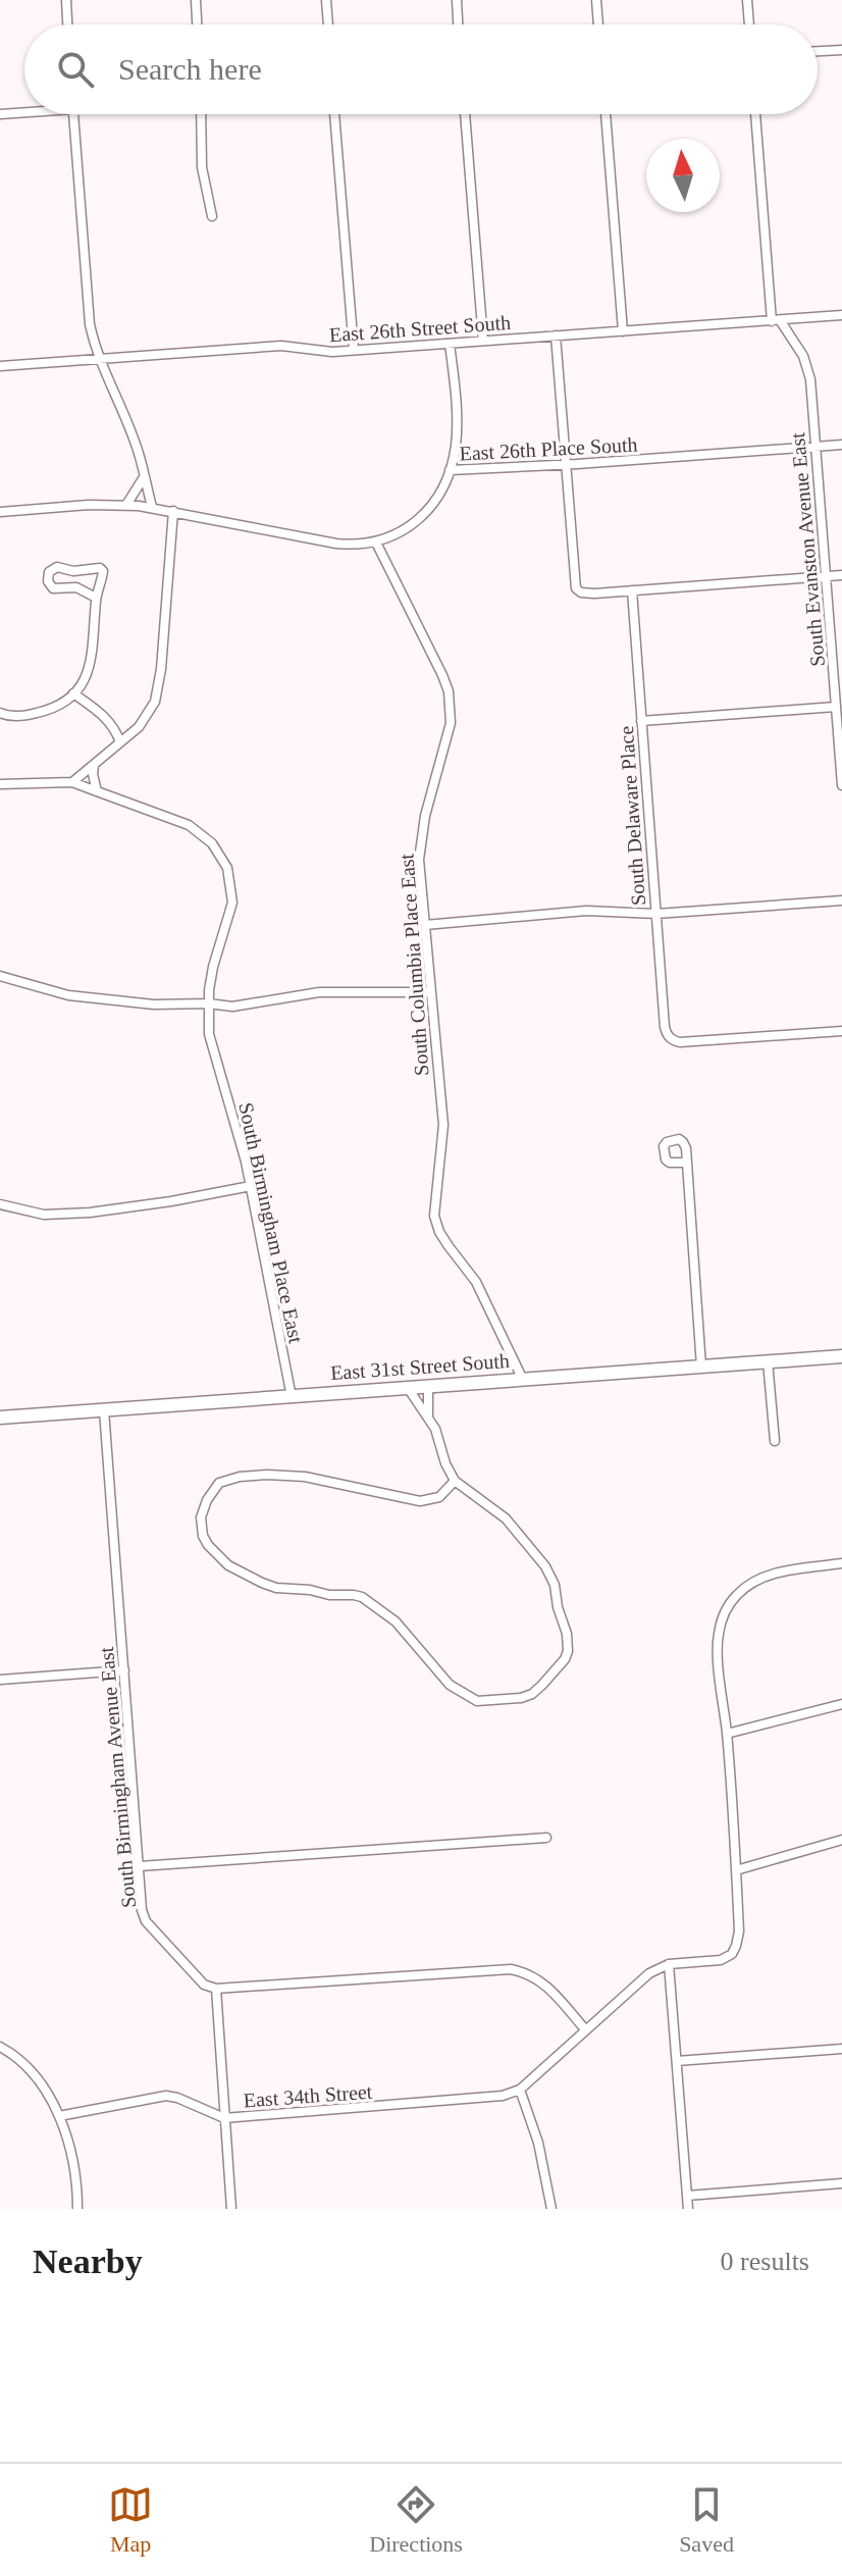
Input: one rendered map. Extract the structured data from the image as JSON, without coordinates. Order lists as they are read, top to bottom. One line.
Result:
{"streets":{"main road":["East 31st Street South"],"street":["East 26th Street South","East 26th Place South","South Evanston Avenue East","South Delaware Place","South Columbia Place East","South Birmingham Place East","South Birmingham Avenue East","East 34th Street"]},"crossings":[["East 26th Street South","South Evanston Avenue East"],["East 26th Place South","South Evanston Avenue East"],["East 26th Place South","South Columbia Place East"],["South Columbia Place East","East 31st Street South"],["South Birmingham Place East","East 31st Street South"],["East 31st Street South","South Birmingham Avenue East"]],"north":"top","page":{"search":"Search here","heading":["Nearby","0 results"],"nav":["Map","Directions","Saved"]}}
